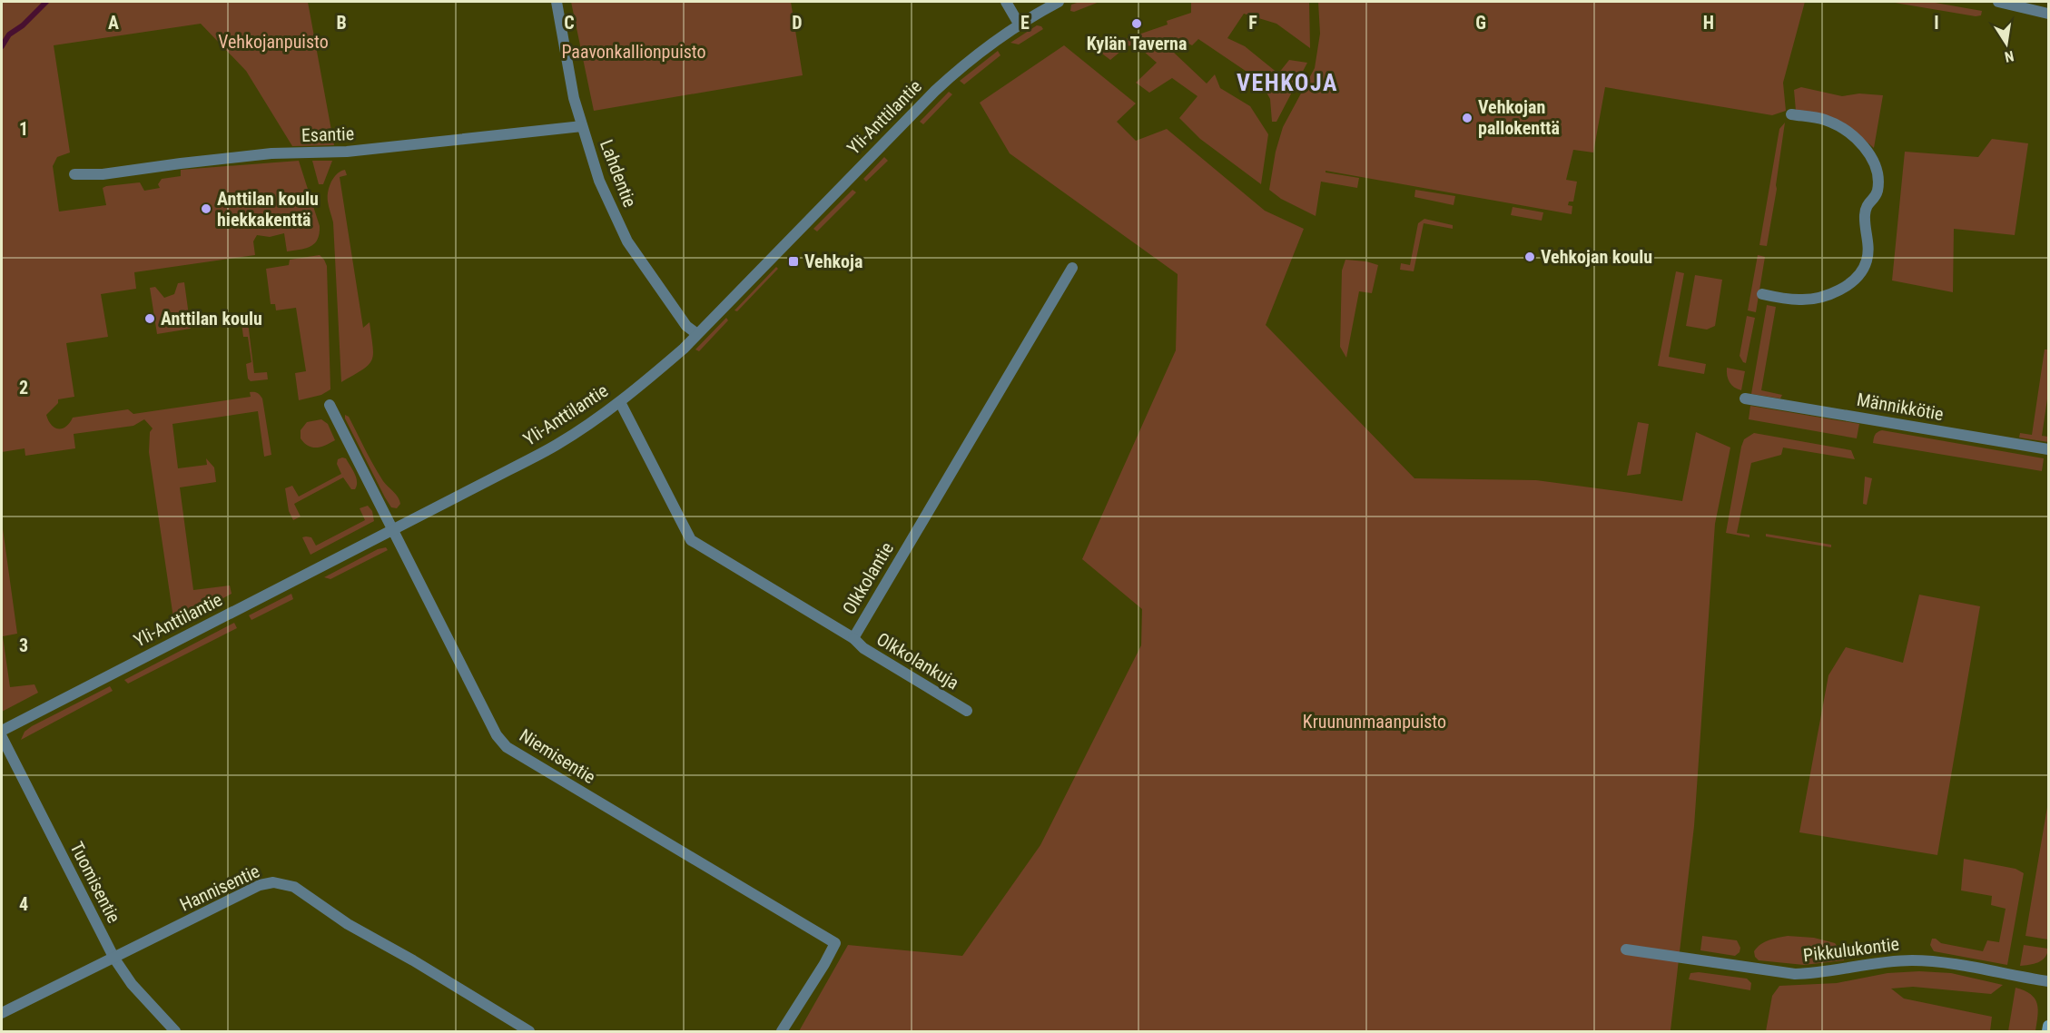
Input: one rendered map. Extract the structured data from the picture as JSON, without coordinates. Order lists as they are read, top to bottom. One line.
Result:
{"streets":{"street":["Yli-Anttilantie","Esantie","Lahdentie","Männikkötie","Olkkolantie","Olkkolankuja","Niemisentie","Tuomisentie","Hannisentie","Pikkulukontie"]},"crossings":[["Yli-Anttilantie","Lahdentie"],["Yli-Anttilantie","Olkkolantie"],["Yli-Anttilantie","Niemisentie"],["Esantie","Lahdentie"],["Olkkolantie","Olkkolankuja"],["Tuomisentie","Hannisentie"]],"districts":["VEHKOJA"],"parks":["Vehkojanpuisto","Paavonkallionpuisto","Kruununmaanpuisto"],"places":{"other":["Kylän Taverna","Vehkojan pallokenttä","Anttilan koulu hiekkakenttä","Vehkojan koulu","Anttilan koulu"],"transit":["Vehkoja"]},"north":"bottom","grid":{"columns":["A","B","C","D","E","F","G","H","I"],"rows":["1","2","3","4"]}}
